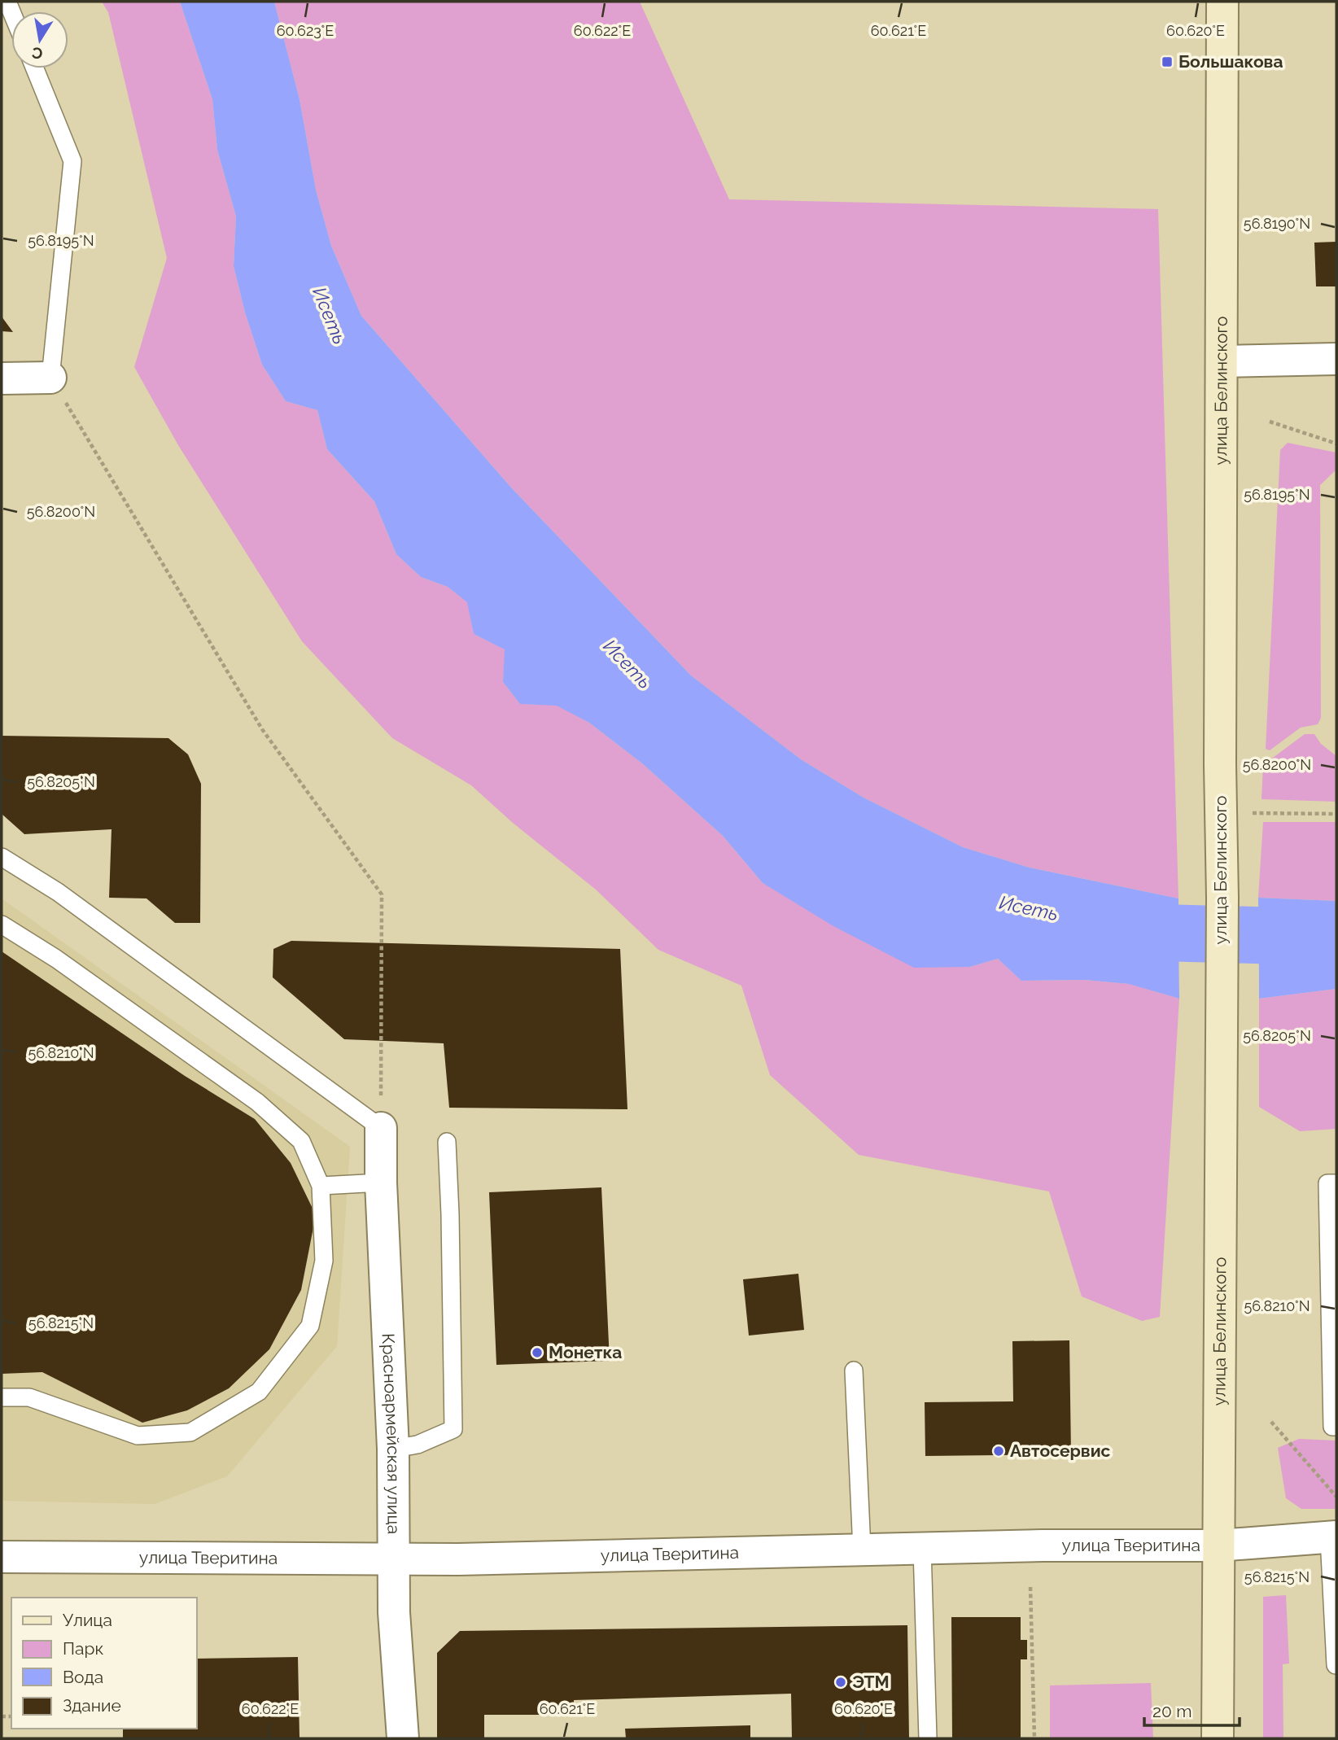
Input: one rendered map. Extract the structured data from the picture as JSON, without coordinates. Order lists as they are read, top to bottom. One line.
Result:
{"streets":{"main road":["улица Белинского"],"street":["Красноармейская улица","улица Тверитина"]},"crossings":[["улица Белинского","улица Тверитина"],["Красноармейская улица","улица Тверитина"]],"water":["Исеть"],"places":{"transit":["Большакова"],"other":["Монетка","Автосервис","ЭТМ"]},"legend":["Улица","Парк","Вода","Здание"],"scale_bar":"20 m","north":"bottom","coordinates":["60.623°E","60.622°E","60.621°E","60.620°E","56.8190°N","56.8195°N","56.8200°N","56.8205°N","56.8210°N","56.8215°N"]}
